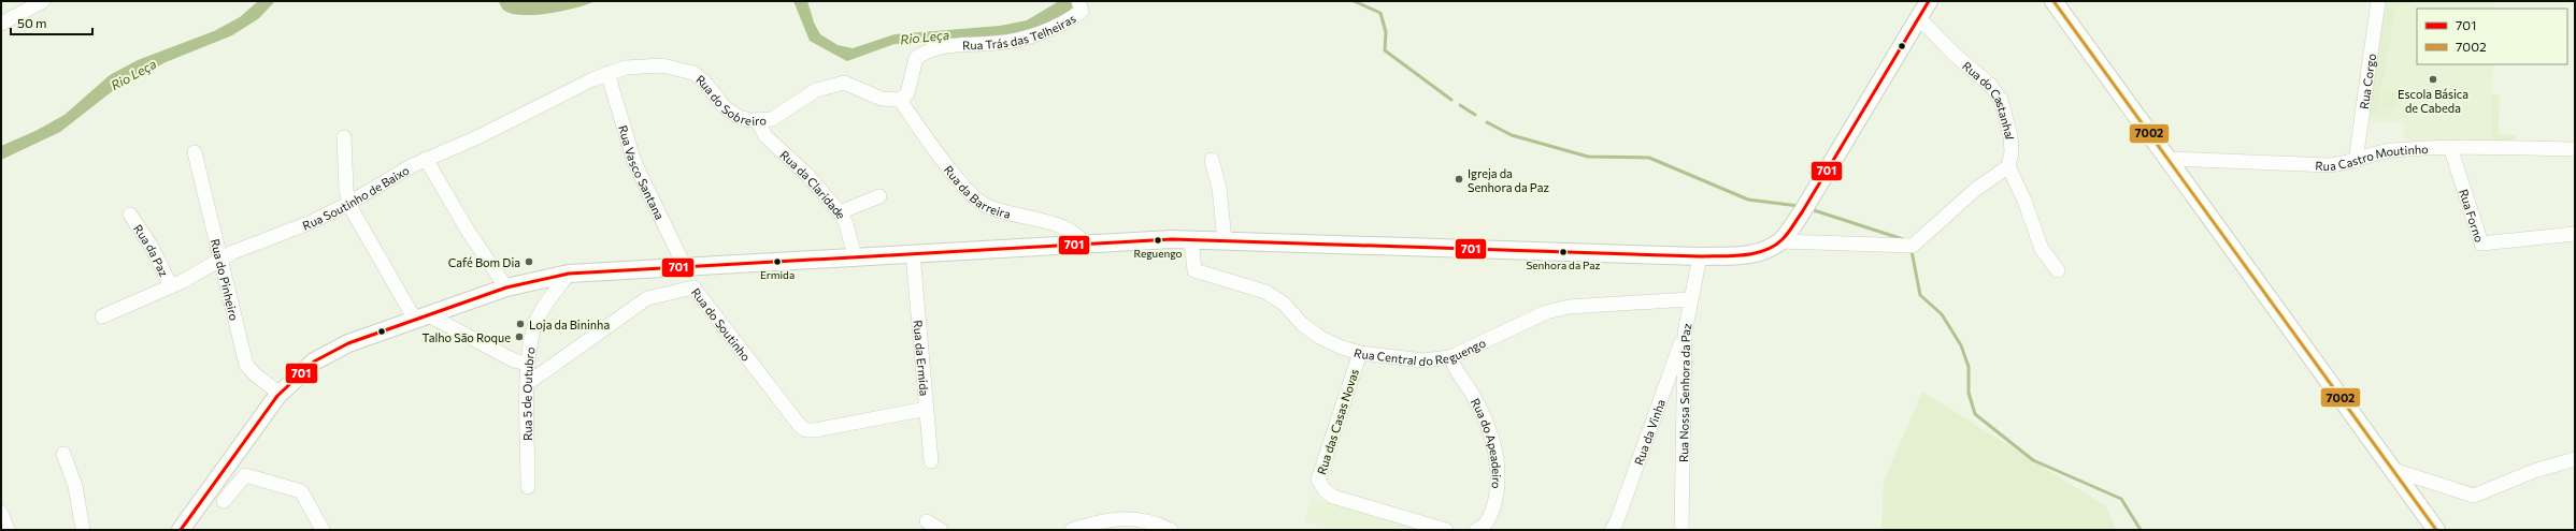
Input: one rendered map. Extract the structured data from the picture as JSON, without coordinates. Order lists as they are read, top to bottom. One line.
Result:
{"streets":{"street":["Rua Trás das Telheiras","Rua Corgo","Rua do Sobreiro","Rua do Castanhal","Rua Castro Moutinho","Rua Vasco Santana","Rua da Claridade","Rua da Barreira","Rua Soutinho de Baixo","Rua Forno","Rua da Paz","Rua do Pinheiro","Rua do Soutinho","Rua Central do Reguengo","Rua da Ermida","Rua Nossa Senhora da Paz","Rua 5 de Outubro","Rua das Casas Novas","Rua da Vinha","Rua do Apeadeiro"]},"crossings":[["Rua Trás das Telheiras","Rua do Sobreiro"],["Rua Trás das Telheiras","Rua da Barreira"],["Rua Corgo","Rua Castro Moutinho"],["Rua do Sobreiro","Rua Vasco Santana"],["Rua do Sobreiro","Rua da Claridade"],["Rua do Sobreiro","Rua da Barreira"],["Rua do Sobreiro","Rua Soutinho de Baixo"],["Rua Castro Moutinho","Rua Forno"],["Rua Vasco Santana","Rua Soutinho de Baixo"],["Rua Vasco Santana","Rua do Soutinho"],["Rua Soutinho de Baixo","Rua da Paz"],["Rua Soutinho de Baixo","Rua do Pinheiro"],["Rua do Soutinho","Rua da Ermida"],["Rua do Soutinho","Rua 5 de Outubro"],["Rua Central do Reguengo","Rua Nossa Senhora da Paz"],["Rua Central do Reguengo","Rua das Casas Novas"],["Rua Central do Reguengo","Rua do Apeadeiro"],["Rua Nossa Senhora da Paz","Rua da Vinha"]],"water":["Rio Leça"],"places":["Escola Básica de Cabeda","Igreja da Senhora da Paz","Reguengo","Senhora da Paz","Café Bom Dia","Ermida","Loja da Bininha","Talho São Roque"],"lines":["transit line 701","transit line 7002"],"legend":["701","7002"],"scale_bar":"50 m"}
